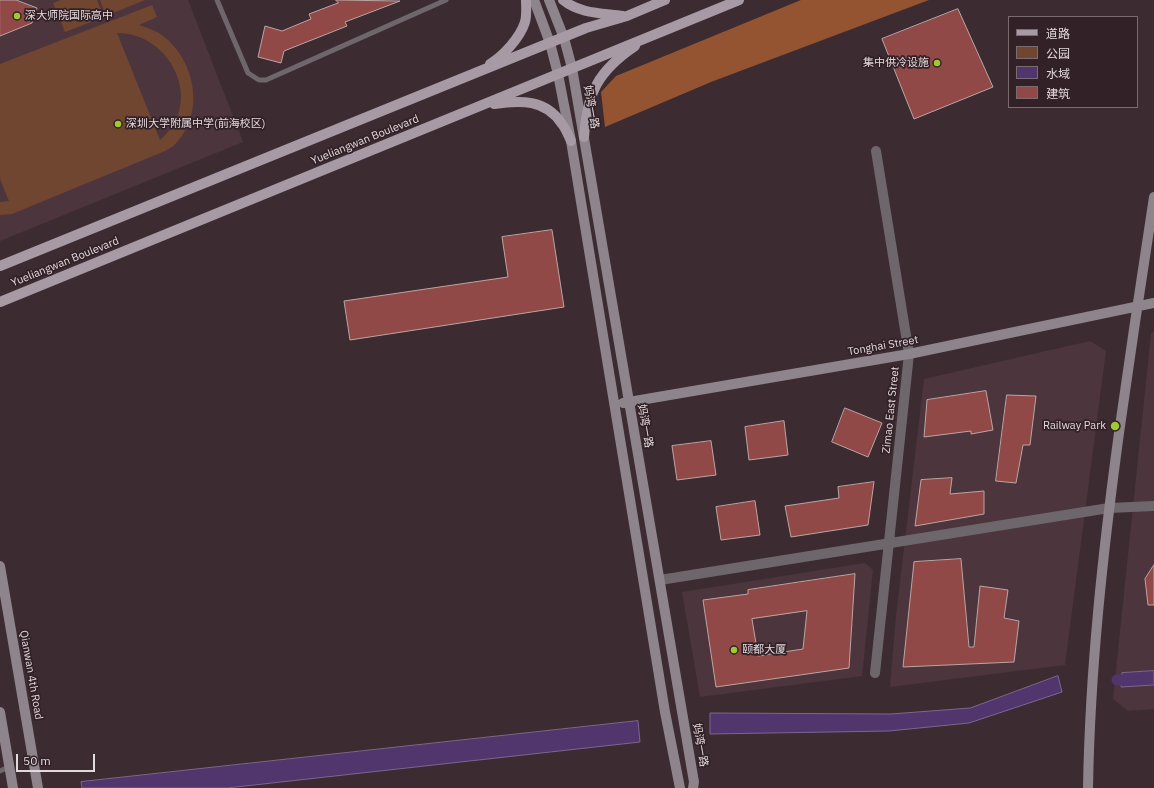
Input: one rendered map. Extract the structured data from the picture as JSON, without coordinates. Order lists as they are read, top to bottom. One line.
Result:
{"streets":{"main road":["Yueliangwan Boulevard"],"street":["妈湾一路","Tonghai Street","Zimao East Street","Qianwan 4th Road"]},"crossings":[["妈湾一路","Yueliangwan Boulevard"],["妈湾一路","Tonghai Street"],["Tonghai Street","Zimao East Street"]],"places":["深大师院国际高中","集中供冷设施","深圳大学附属中学(前海校区)","Railway Park","颐都大厦"],"legend":["道路","公园","水域","建筑"],"scale_bar":"50 m"}
